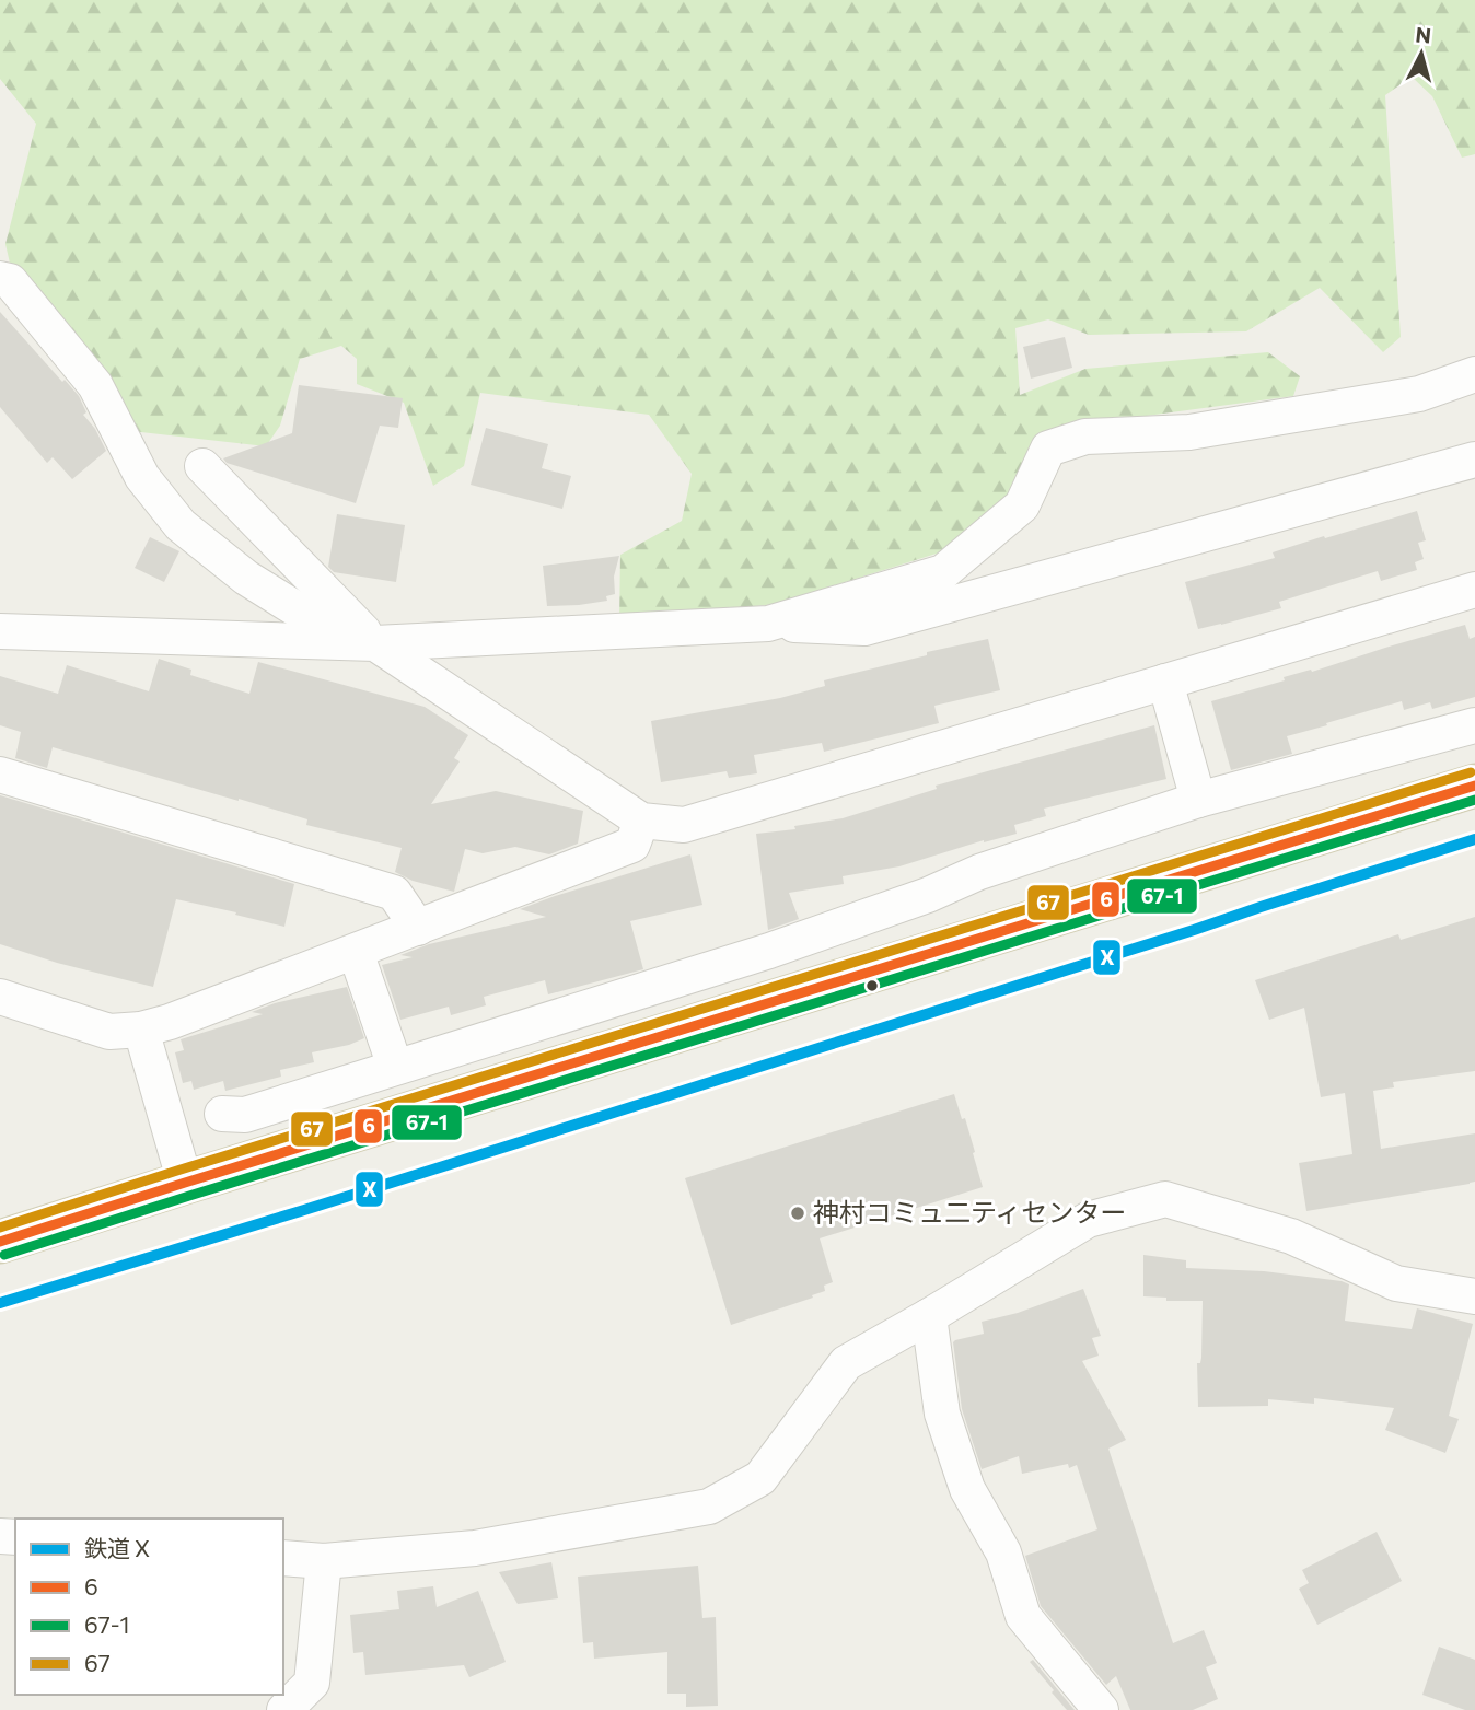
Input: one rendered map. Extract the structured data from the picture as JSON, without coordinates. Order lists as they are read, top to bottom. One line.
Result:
{"places":["神村コミュ二ティセンター"],"lines":["transit line 67","transit line 6","transit line 67-1","rail line X"],"legend":["鉄道 X","6","67-1","67"],"north":"top"}
